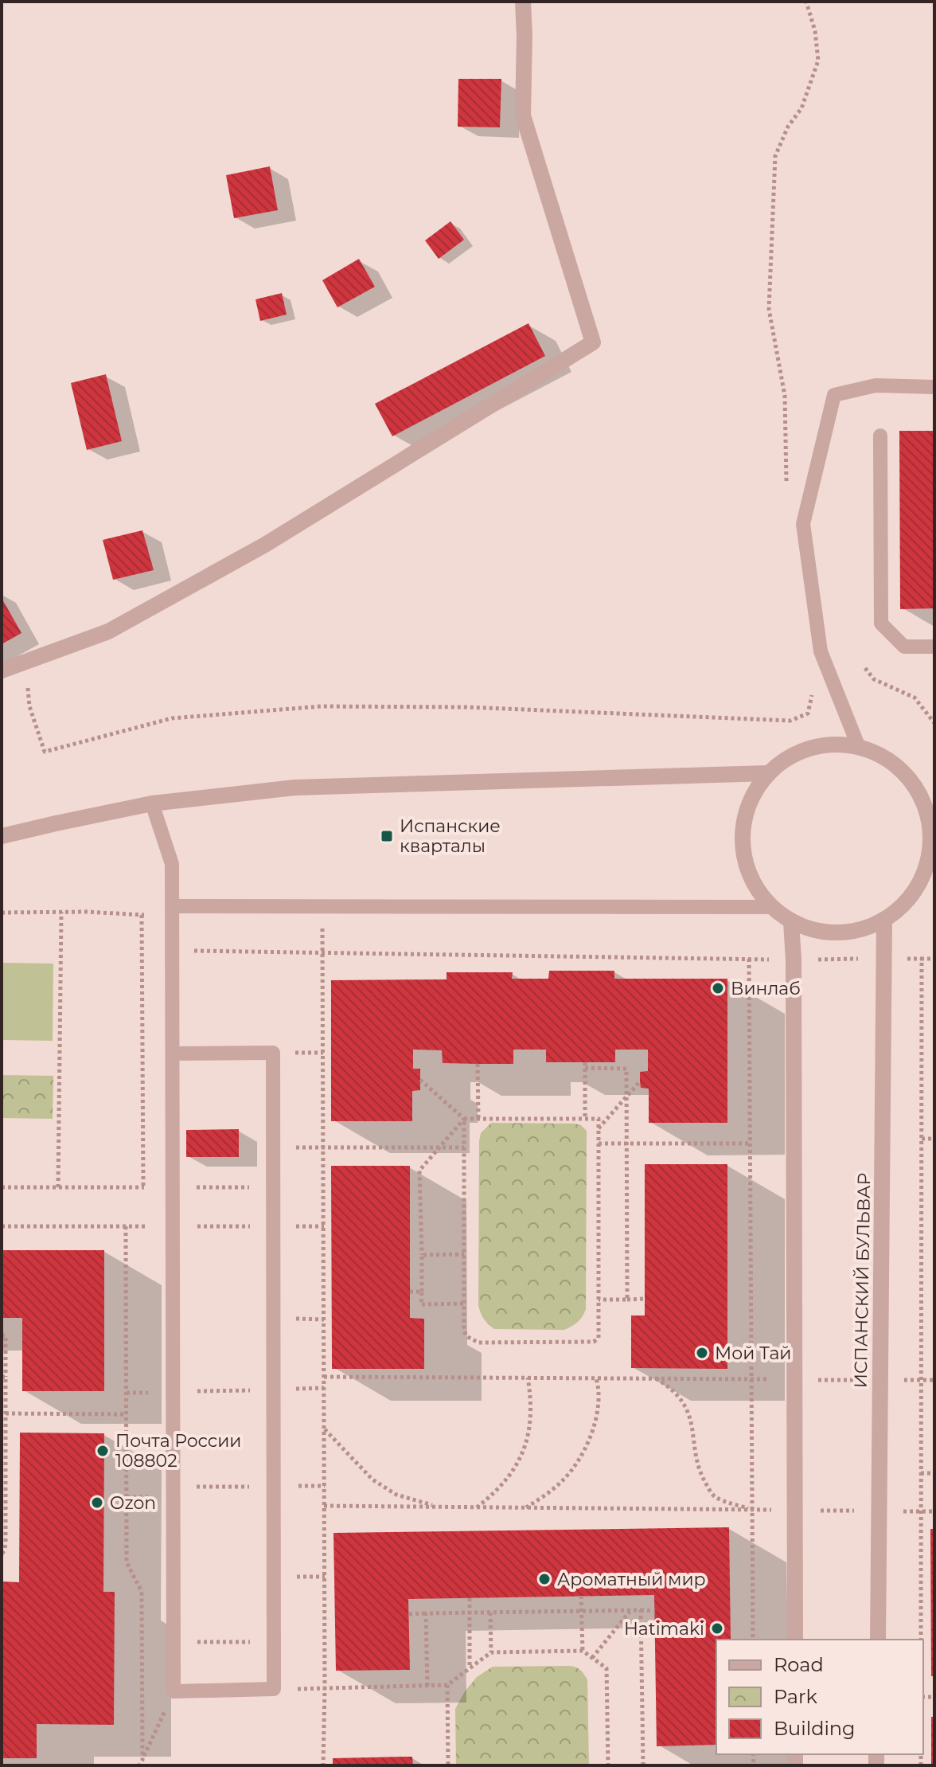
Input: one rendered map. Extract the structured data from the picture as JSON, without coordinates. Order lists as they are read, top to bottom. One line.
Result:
{"streets":{"street":["ИСПАНСКИЙ БУЛЬВАР"]},"places":{"transit":["Испанские кварталы"],"other":["Винлаб","Мой Тай","Почта России 108802","Ozon","Ароматный мир","Hatimaki"]},"legend":["Road","Park","Building"]}
